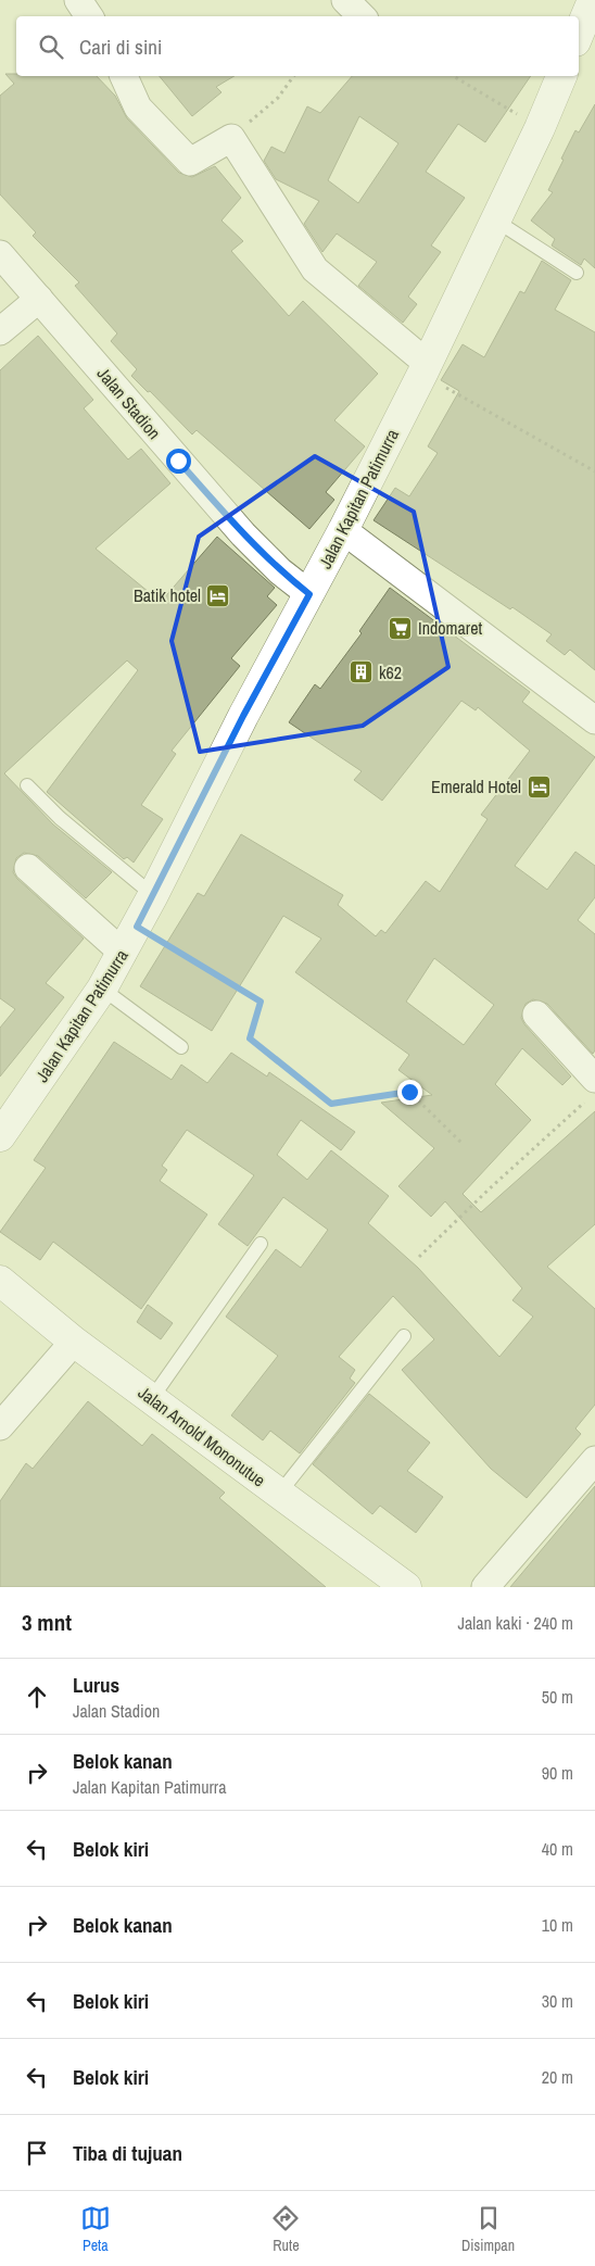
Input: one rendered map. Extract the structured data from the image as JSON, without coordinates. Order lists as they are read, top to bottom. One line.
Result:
{"streets":{"main road":["Jalan Kapitan Patimurra","Jalan Arnold Mononutue"],"street":["Jalan Stadion"]},"crossings":[["Jalan Stadion","Jalan Kapitan Patimurra"]],"places":{"hotel":["Batik hotel","Emerald Hotel"],"supermarket":["Indomaret"],"building":["k62"]},"page":{"search":"Cari di sini","heading":["3 mnt","Jalan kaki · 240 m"],"list":[["Lurus","Jalan Stadion","50 m"],["Belok kanan","Jalan Kapitan Patimurra","90 m"],["Belok kiri","40 m"],["Belok kanan","10 m"],["Belok kiri","30 m"],["Belok kiri","20 m"],"Tiba di tujuan"],"nav":["Peta","Rute","Disimpan"]}}
